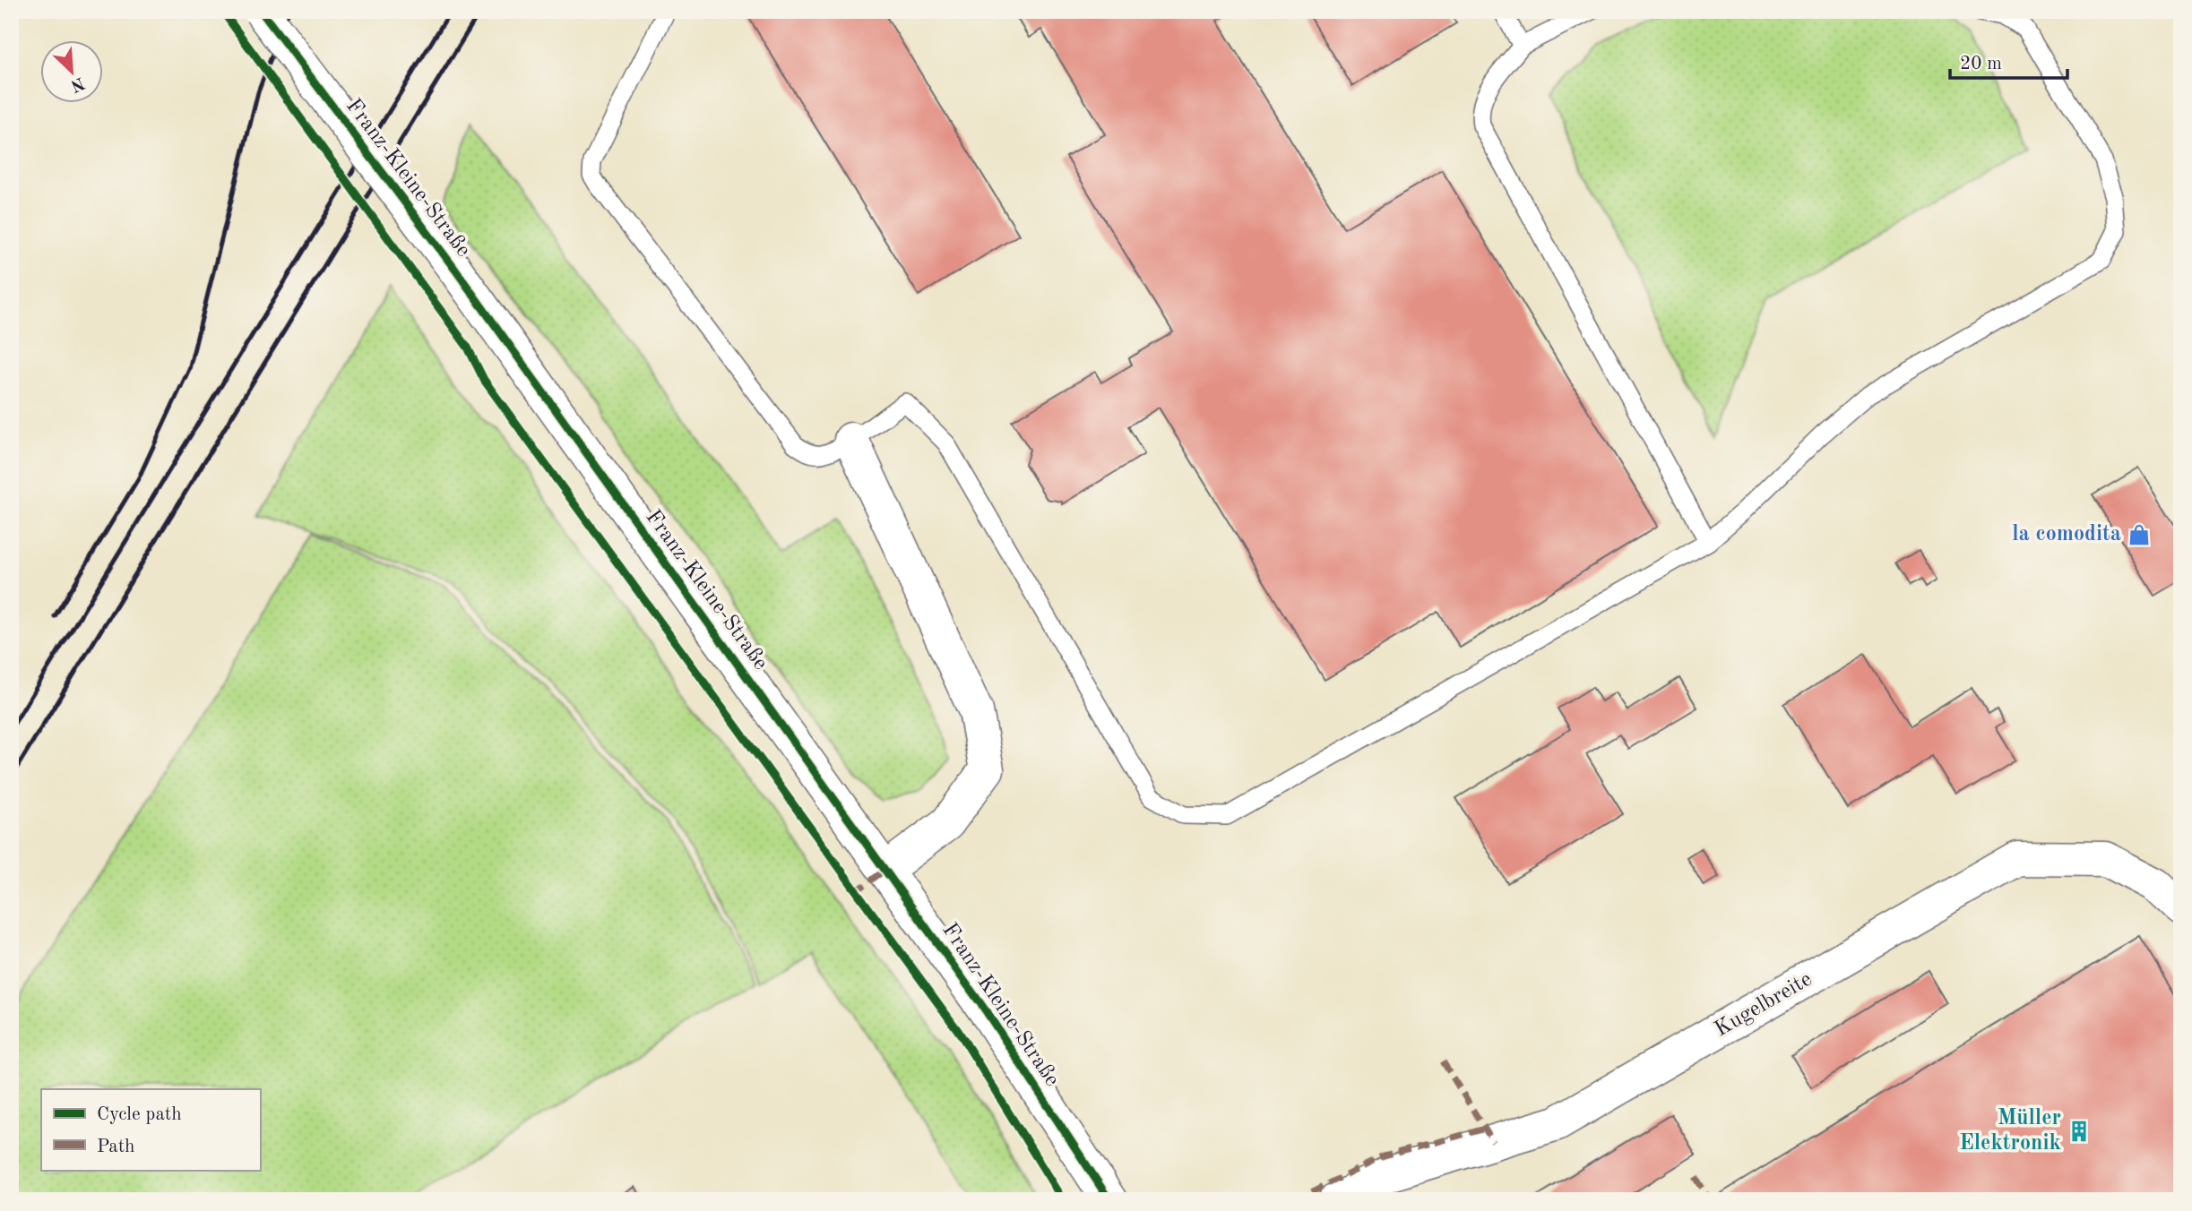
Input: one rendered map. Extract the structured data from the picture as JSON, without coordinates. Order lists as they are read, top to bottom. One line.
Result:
{"streets":{"street":["Franz-Kleine-Straße","Kugelbreite"]},"places":{"shop":["la comodita"],"building":["Müller Elektronik"]},"legend":["Cycle path","Path"],"scale_bar":"20 m","north":"bottom right"}
